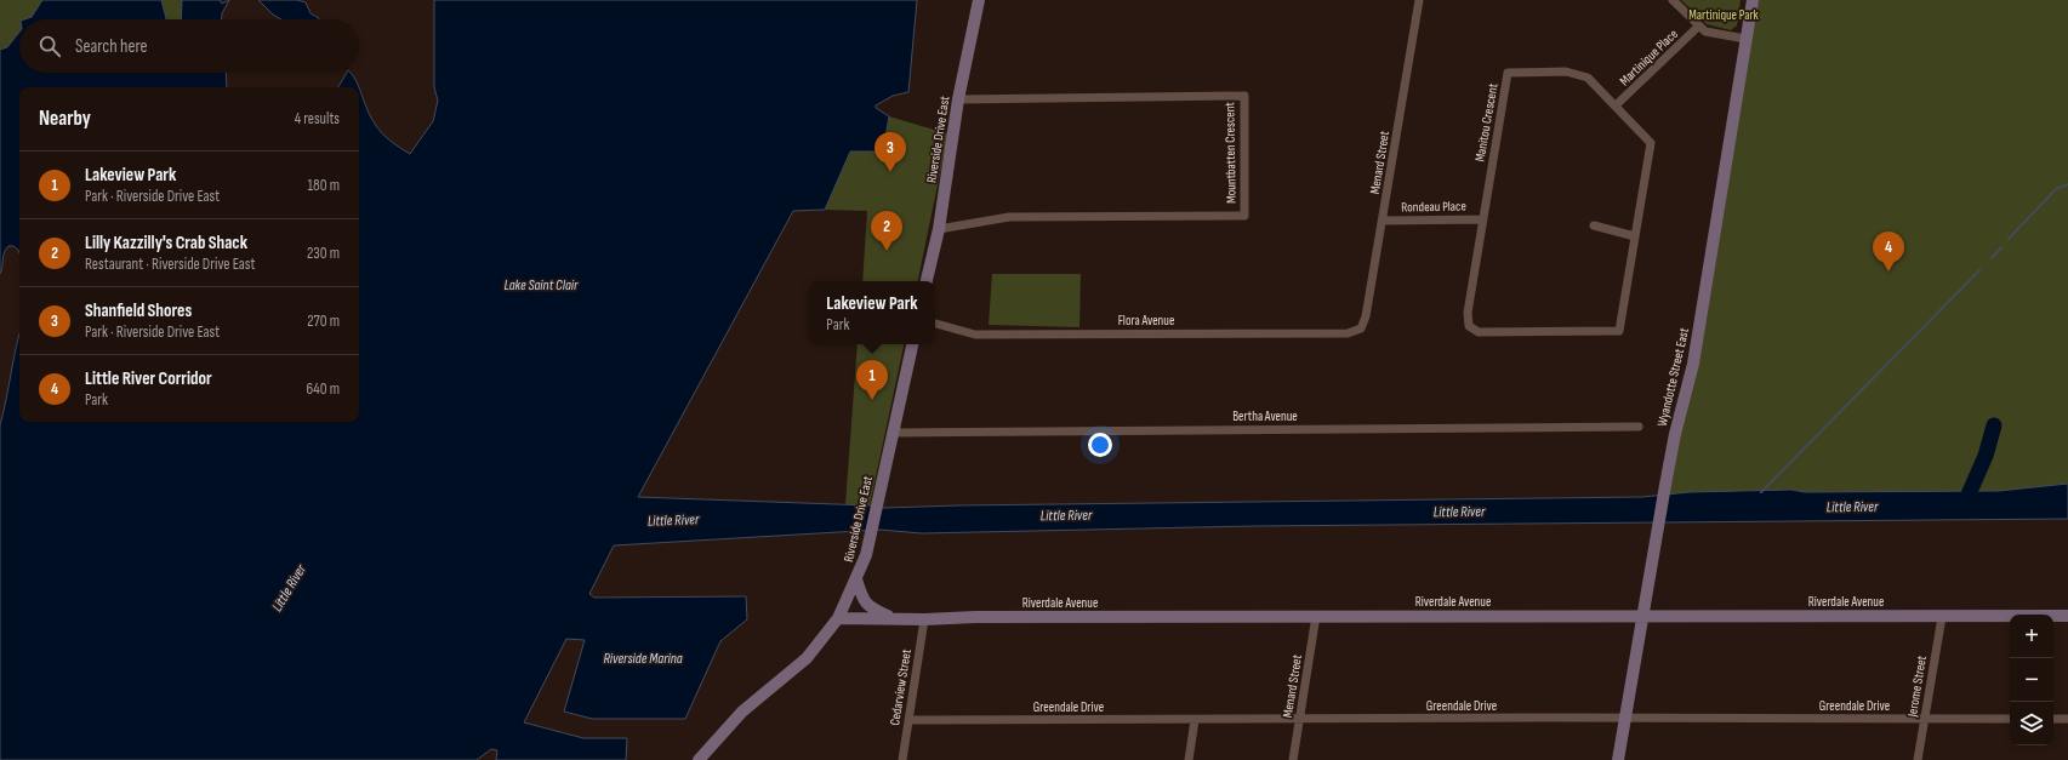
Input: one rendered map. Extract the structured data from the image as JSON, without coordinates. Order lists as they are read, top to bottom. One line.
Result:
{"streets":{"street":["Martinique Place","Manitou Crescent","Riverside Drive East","Mountbatten Crescent","Menard Street","Rondeau Place","Flora Avenue","Wyandotte Street East","Bertha Avenue","Riverdale Avenue","Jerome Street","Cedarview Street","Greendale Drive"]},"crossings":[["Martinique Place","Manitou Crescent"],["Manitou Crescent","Rondeau Place"],["Riverside Drive East","Mountbatten Crescent"],["Riverside Drive East","Bertha Avenue"],["Riverside Drive East","Riverdale Avenue"],["Menard Street","Rondeau Place"],["Menard Street","Flora Avenue"],["Menard Street","Riverdale Avenue"],["Menard Street","Greendale Drive"],["Wyandotte Street East","Riverdale Avenue"],["Wyandotte Street East","Greendale Drive"],["Riverdale Avenue","Jerome Street"],["Riverdale Avenue","Cedarview Street"],["Jerome Street","Greendale Drive"],["Cedarview Street","Greendale Drive"]],"water":["Lake Saint Clair","Little River","Riverside Marina"],"parks":["Martinique Park"],"page":{"search":"Search here","heading":["Nearby","4 results"],"pins":["3","2","4","1"],"list":[{"mark":"1","name":"Lakeview Park","note":"Park · Riverside Drive East","value":"180 m"},{"mark":"2","name":"Lilly Kazzilly's Crab Shack","note":"Restaurant · Riverside Drive East","value":"230 m"},{"mark":"3","name":"Shanfield Shores","note":"Park · Riverside Drive East","value":"270 m"},{"mark":"4","name":"Little River Corridor","note":"Park","value":"640 m"}],"popup":["Lakeview Park","Park"],"map_buttons":["+","−"]}}
